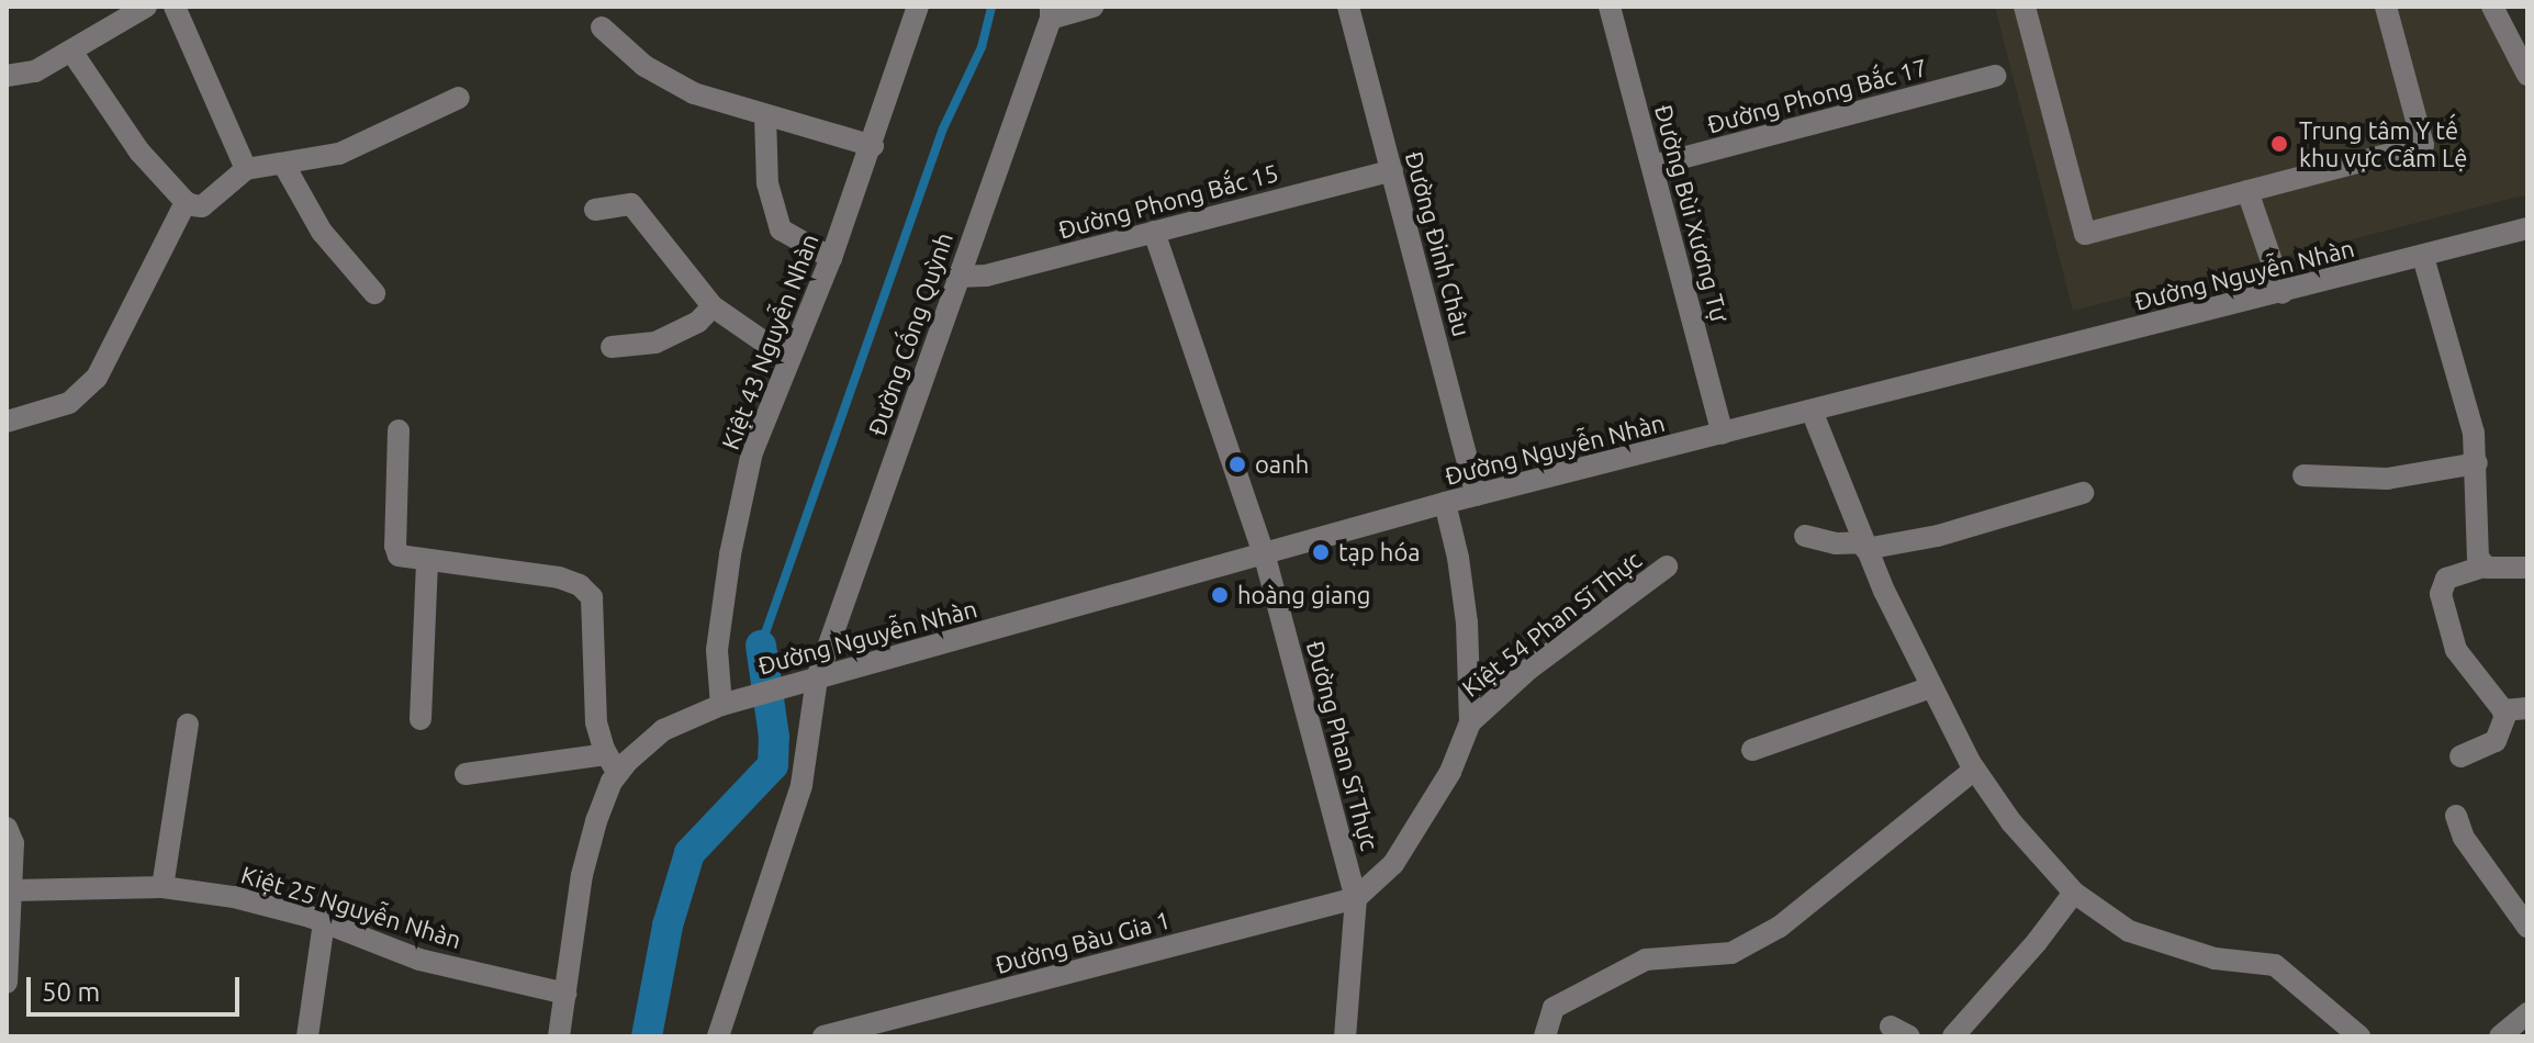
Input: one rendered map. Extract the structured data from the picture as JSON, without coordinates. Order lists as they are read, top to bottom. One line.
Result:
{"streets":{"street":["Đường Phong Bắc 17","Đường Phong Bắc 15","Đường Bùi Xương Tự","Đường Đinh Châu","Đường Nguyễn Nhàn","Đường Cống Quỳnh","Kiệt 43 Nguyễn Nhàn","Kiệt 54 Phan Sĩ Thực","Đường Phan Sĩ Thực","Kiệt 25 Nguyễn Nhàn","Đường Bàu Gia 1"]},"crossings":[["Đường Phong Bắc 17","Đường Bùi Xương Tự"],["Đường Phong Bắc 15","Đường Đinh Châu"],["Đường Phong Bắc 15","Đường Cống Quỳnh"],["Đường Phong Bắc 15","Đường Phan Sĩ Thực"],["Đường Bùi Xương Tự","Đường Nguyễn Nhàn"],["Đường Đinh Châu","Đường Nguyễn Nhàn"],["Đường Nguyễn Nhàn","Đường Cống Quỳnh"],["Đường Nguyễn Nhàn","Kiệt 43 Nguyễn Nhàn"],["Đường Nguyễn Nhàn","Đường Phan Sĩ Thực"],["Đường Nguyễn Nhàn","Kiệt 25 Nguyễn Nhàn"],["Kiệt 54 Phan Sĩ Thực","Đường Phan Sĩ Thực"],["Kiệt 54 Phan Sĩ Thực","Đường Bàu Gia 1"],["Đường Phan Sĩ Thực","Đường Bàu Gia 1"]],"places":["Trung tâm Y tế khu vực Cẩm Lệ","oanh","tạp hóa","hoàng giang"],"scale_bar":"50 m"}
